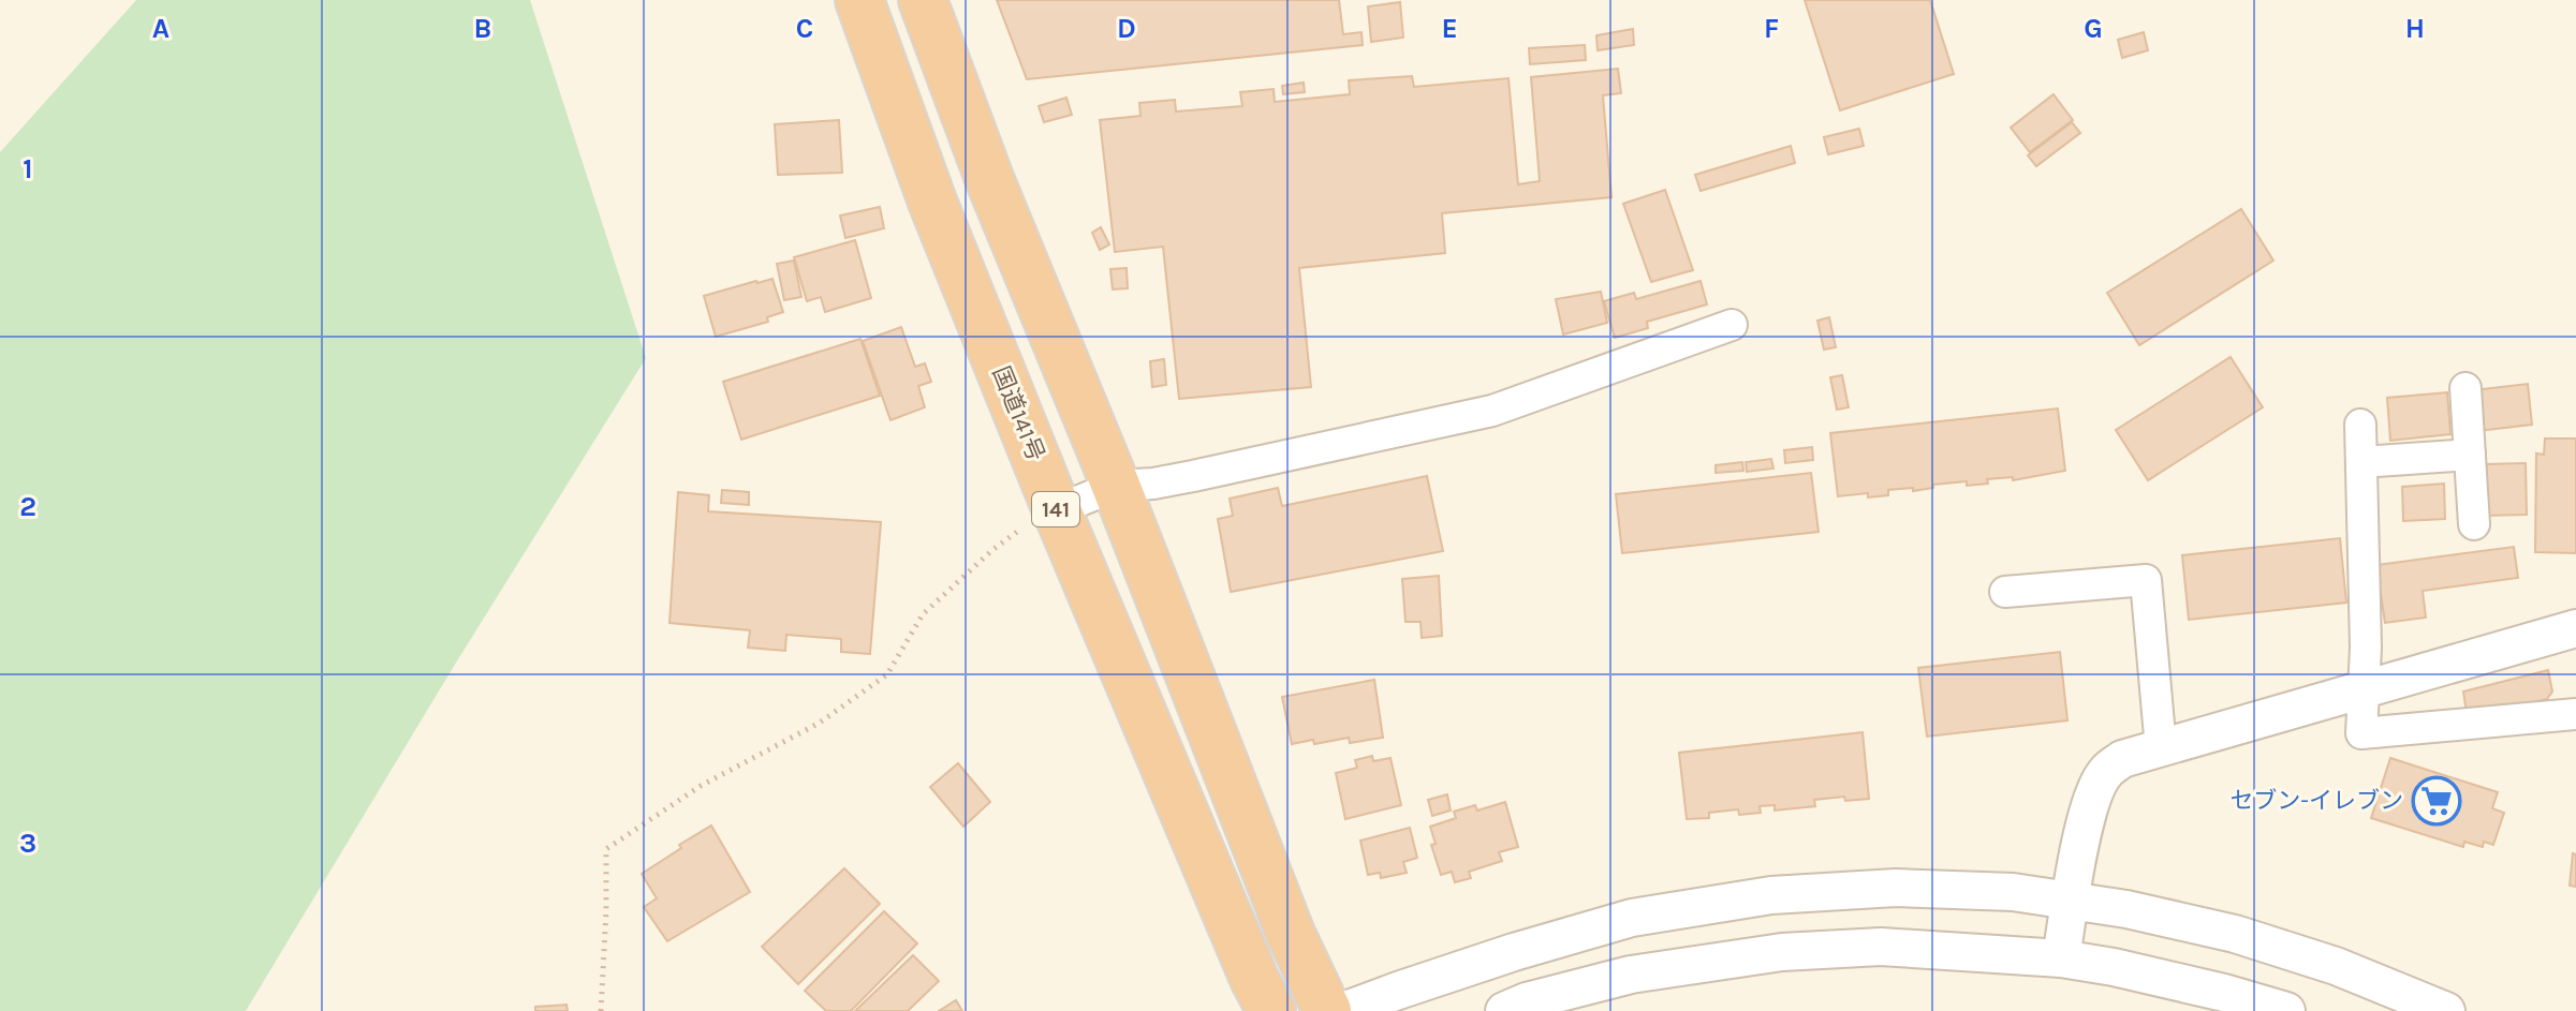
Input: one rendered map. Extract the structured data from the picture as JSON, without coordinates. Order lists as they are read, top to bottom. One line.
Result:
{"streets":{"highway":["国道141号","141"]},"places":{"supermarket":["セブン-イレブン"]},"grid":{"columns":["A","B","C","D","E","F","G","H"],"rows":["1","2","3"]}}
